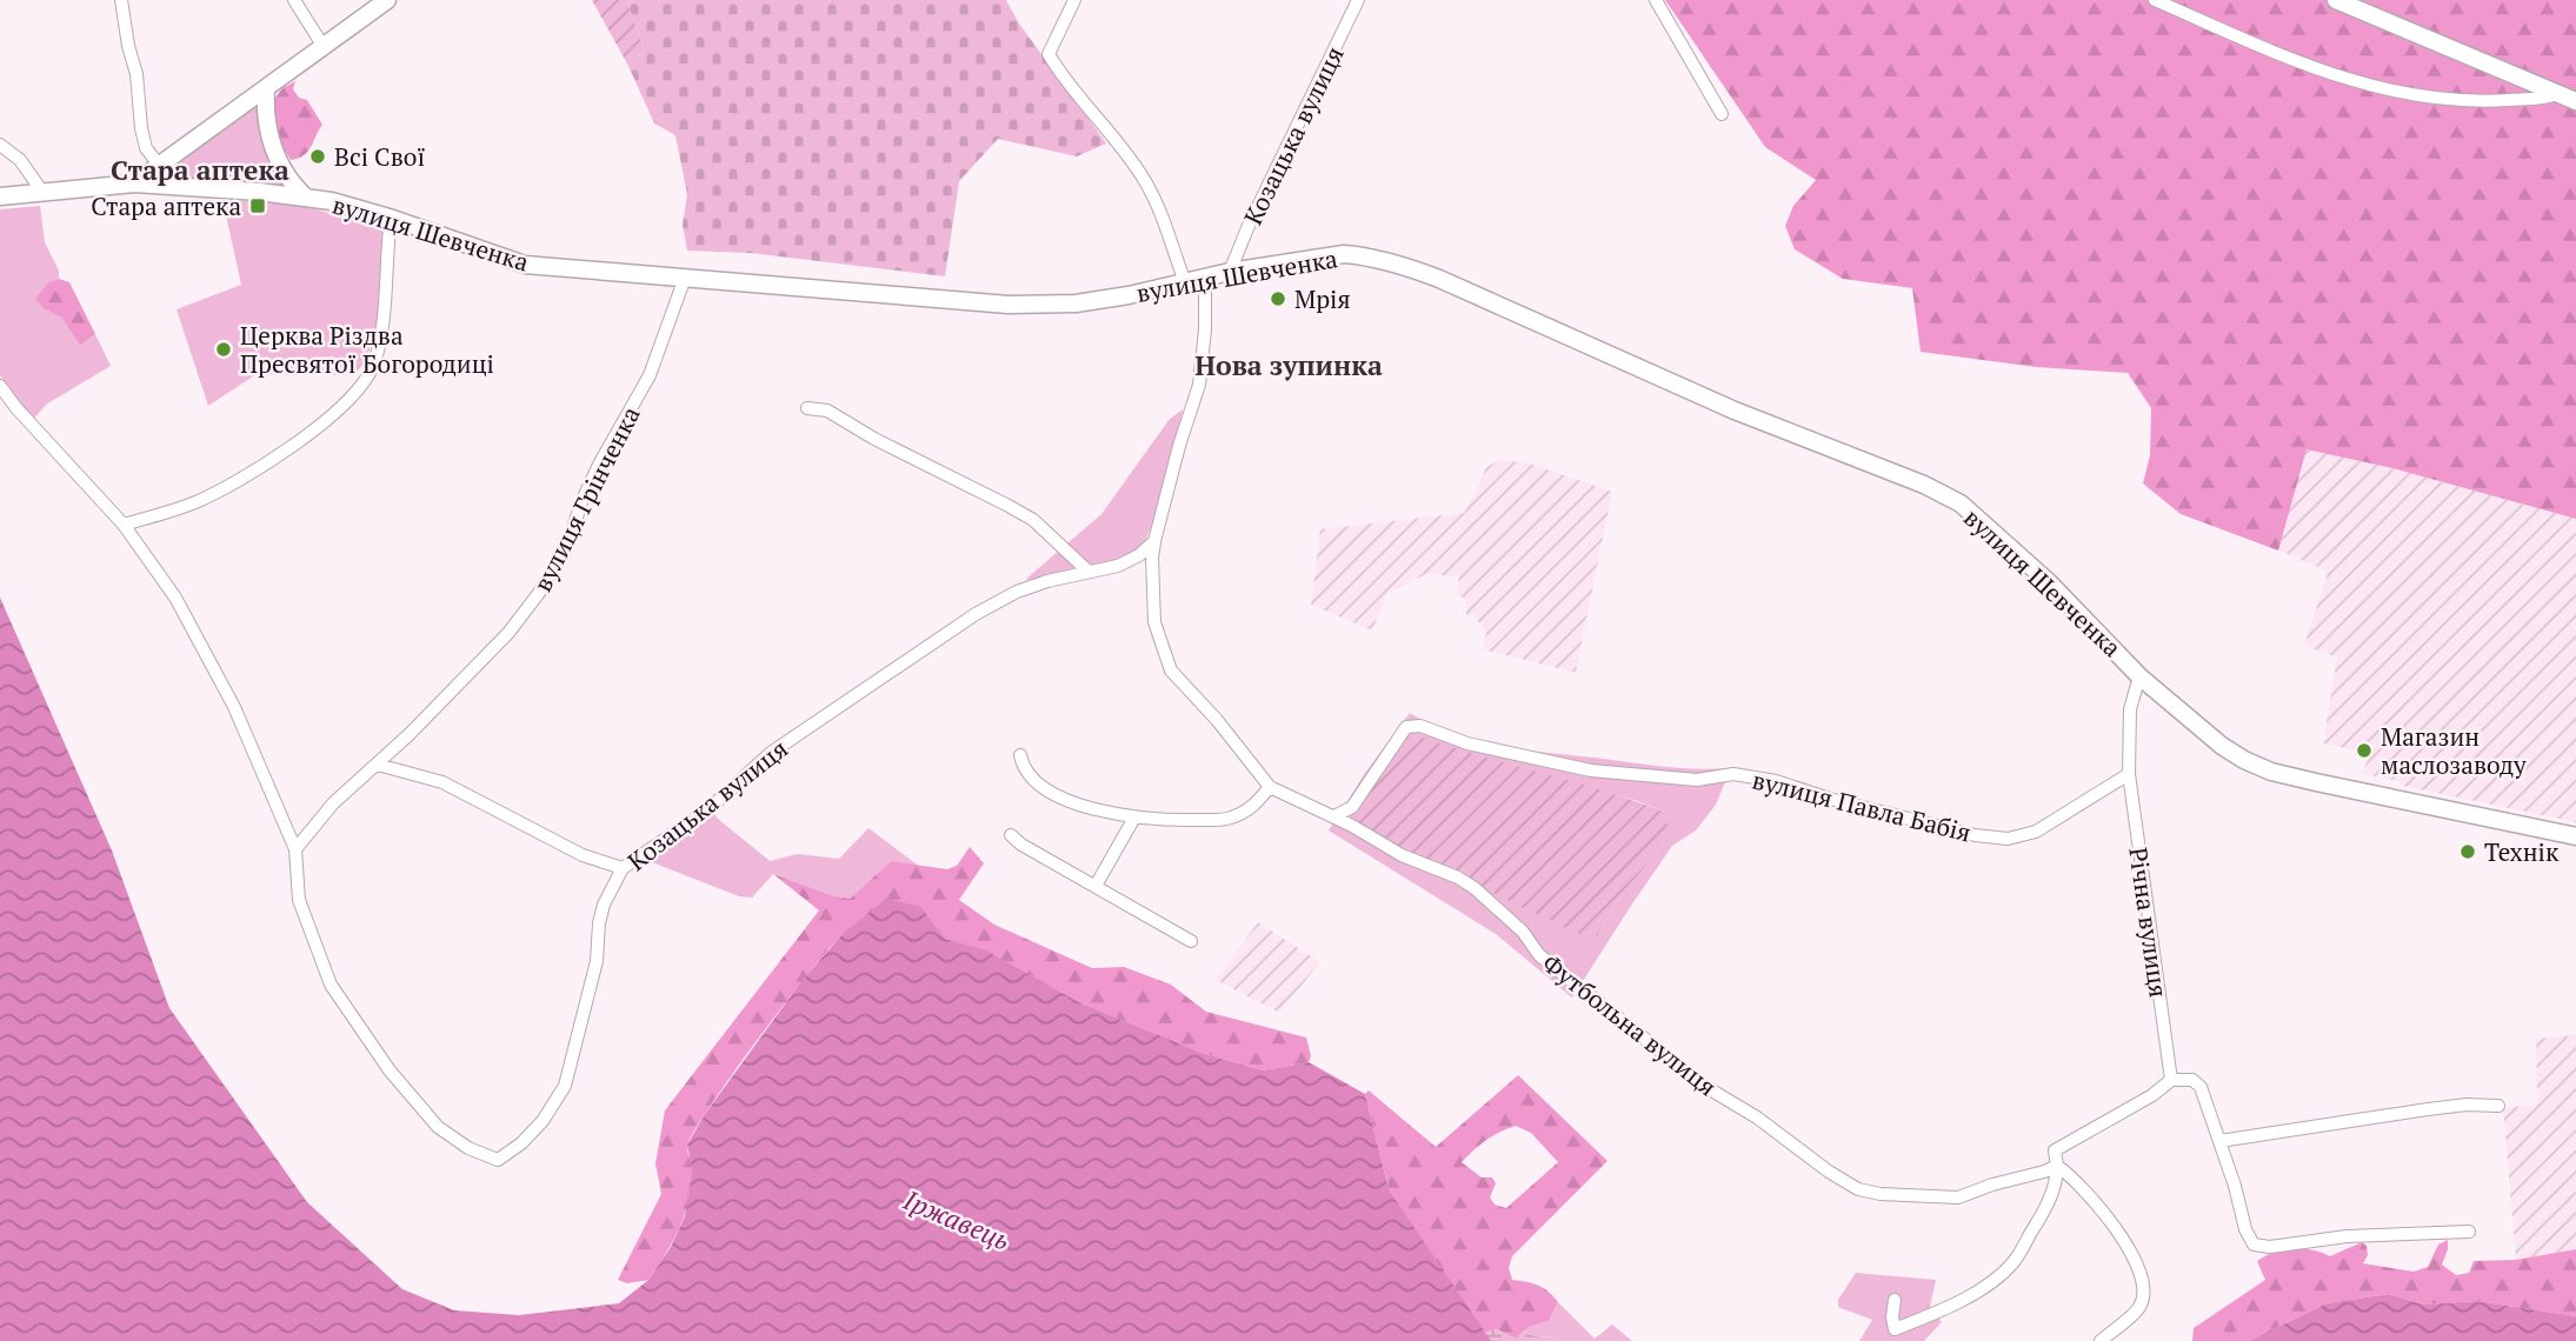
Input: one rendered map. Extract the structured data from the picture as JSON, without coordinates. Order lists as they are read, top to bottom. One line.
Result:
{"streets":{"street":["Козацька вулиця","вулиця Шевченка","вулиця Грінченка","вулиця Павла Бабія","Річна вулиця","Футбольна вулиця"]},"crossings":[["Козацька вулиця","вулиця Шевченка"],["Козацька вулиця","вулиця Грінченка"],["вулиця Шевченка","вулиця Грінченка"],["вулиця Шевченка","Річна вулиця"],["вулиця Павла Бабія","Річна вулиця"],["вулиця Павла Бабія","Футбольна вулиця"]],"districts":["Стара аптека","Нова зупинка"],"water":["Іржавець"],"places":{"other":["Всі Свої","Мрія","Церква Різдва Пресвятої Богородиці","Магазин маслозаводу","Технік"],"transit":["Стара аптека"]}}
